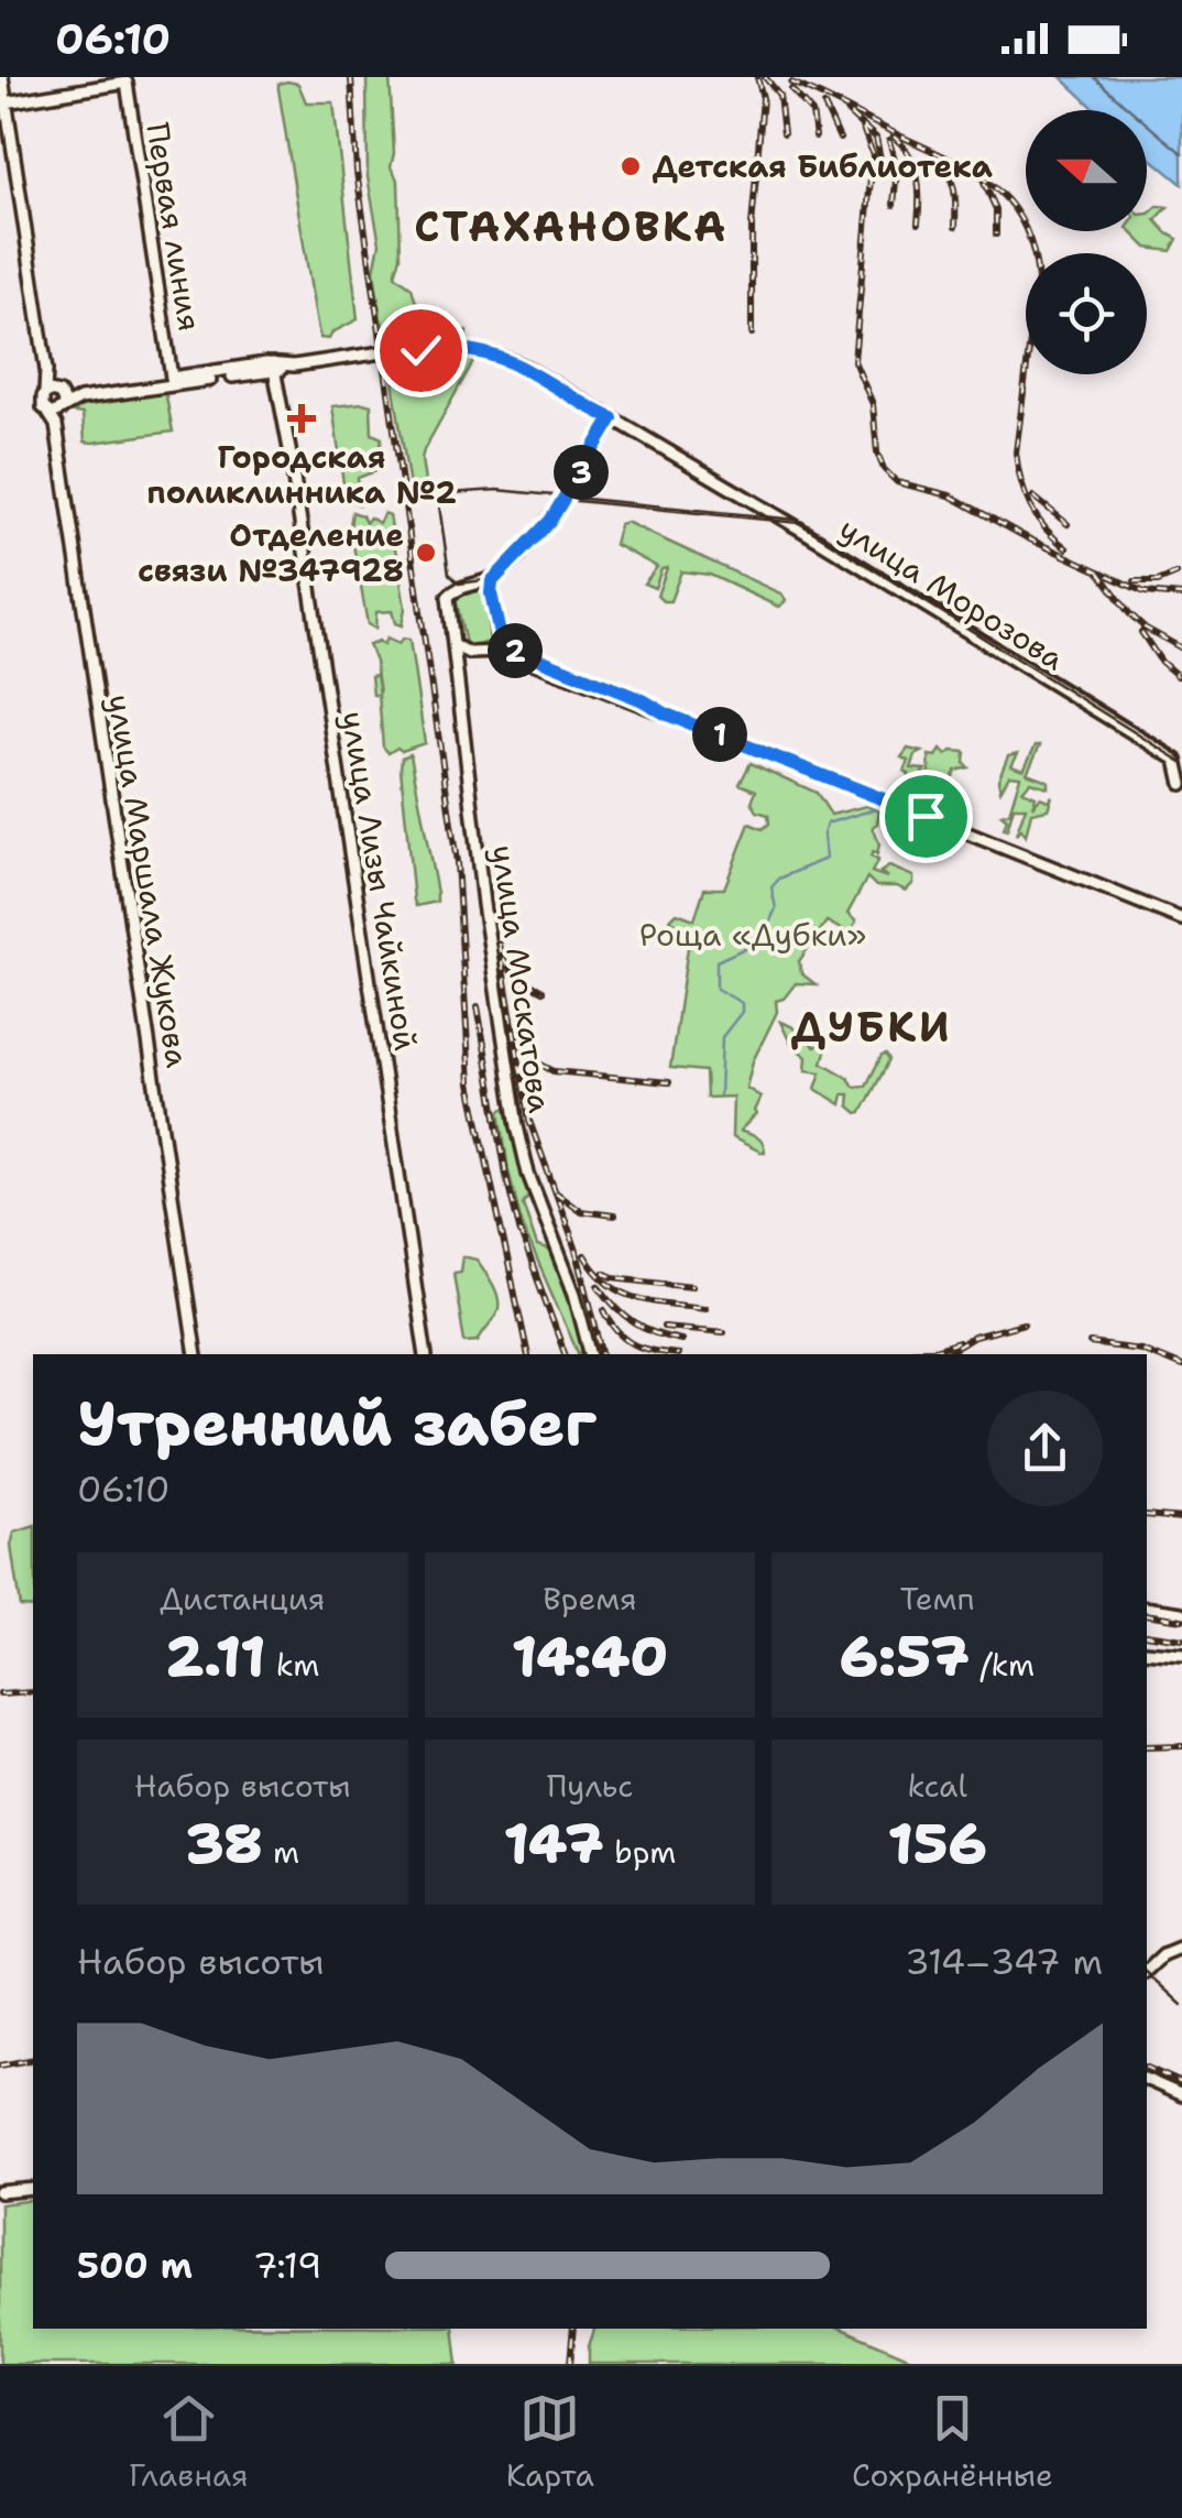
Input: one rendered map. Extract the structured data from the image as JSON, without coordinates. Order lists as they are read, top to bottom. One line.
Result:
{"streets":{"main road":["Первая линия","улица Морозова","улица Маршала Жукова","улица Лизы Чайкиной","улица Москатова"]},"crossings":[["Первая линия","улица Морозова"],["Первая линия","улица Лизы Чайкиной"],["улица Морозова","улица Лизы Чайкиной"]],"districts":["СТАХАНОВКА","ДУБКИ"],"parks":["Роща «Дубки»"],"places":{"other":["Детская Библиотека","Отделение связи №347928"],"health":["Городская поликлинника №2"]},"north":"left","page":{"status":"06:10","pins":["3","2","1"],"heading":["Утренний забег","06:10"],"stats":[["Дистанция","2.11 km"],["Время","14:40"],["Темп","6:57 /km"],["Набор высоты","38 m"],["Пульс","147 bpm"],["kcal","156"]],"chart":["Набор высоты","314–347 m"],"list":[{"name":"500 m","note":"7:19"}],"tabs":["Главная","Карта","Сохранённые"]}}
